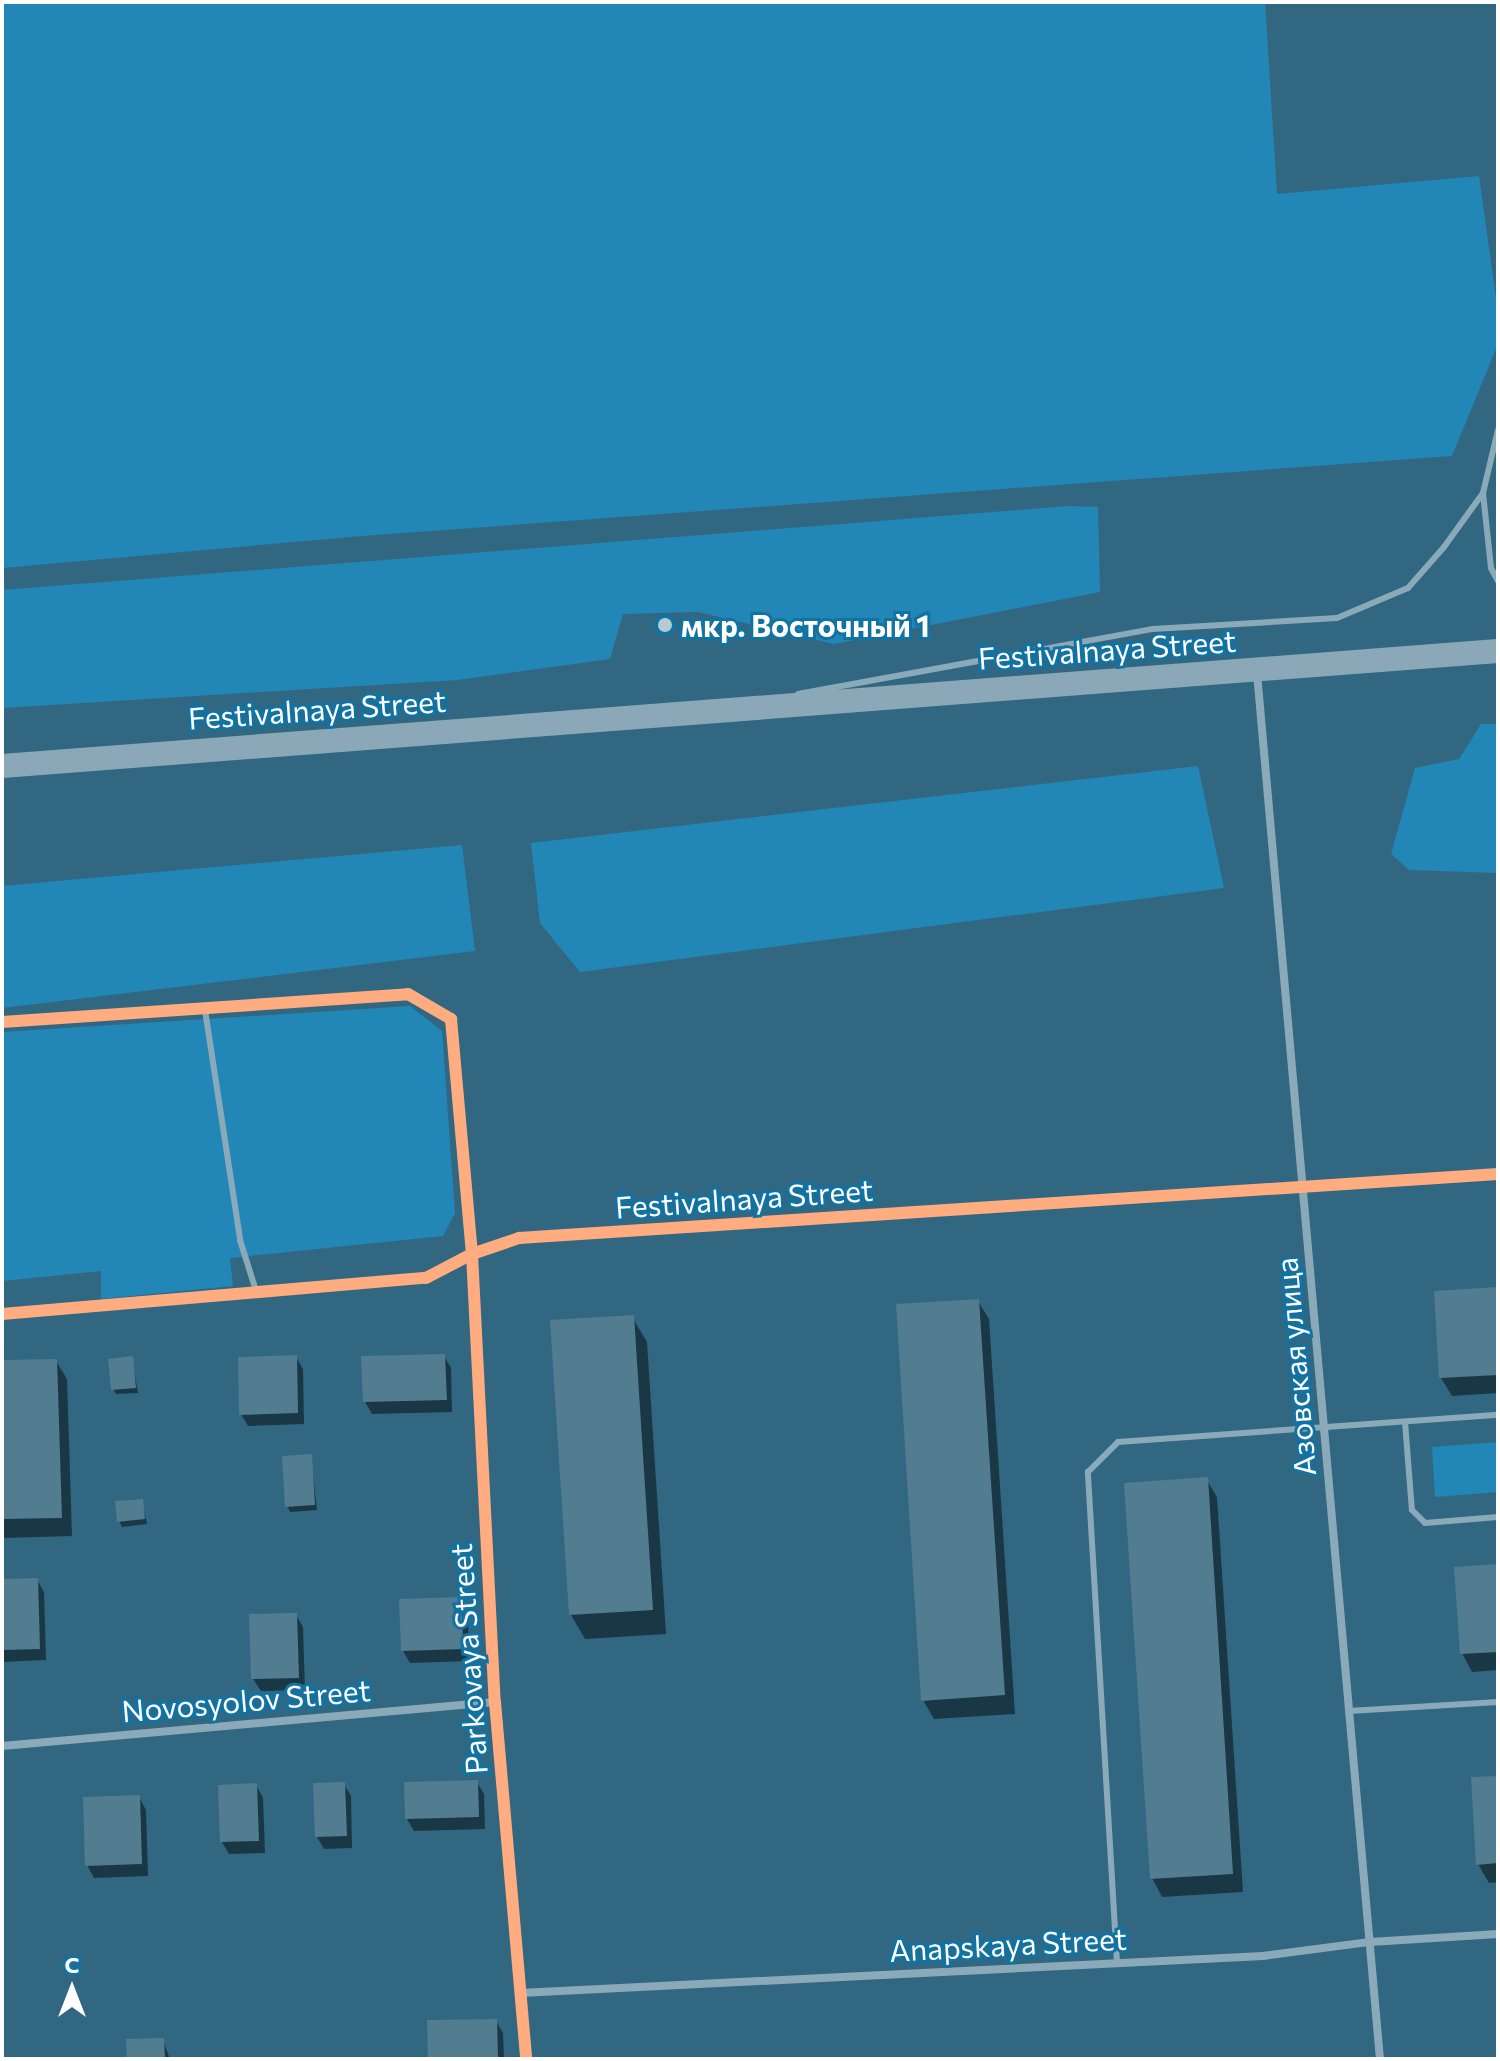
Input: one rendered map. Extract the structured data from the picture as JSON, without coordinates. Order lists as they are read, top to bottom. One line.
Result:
{"streets":{"main road":["Festivalnaya Street"],"street":["Азовская улица","Parkovaya Street","Novosyolov Street","Anapskaya Street"]},"crossings":[["Festivalnaya Street","Азовская улица"],["Festivalnaya Street","Parkovaya Street"],["Азовская улица","Anapskaya Street"],["Parkovaya Street","Novosyolov Street"],["Parkovaya Street","Anapskaya Street"]],"places":["мкр. Восточный 1"],"north":"top"}
